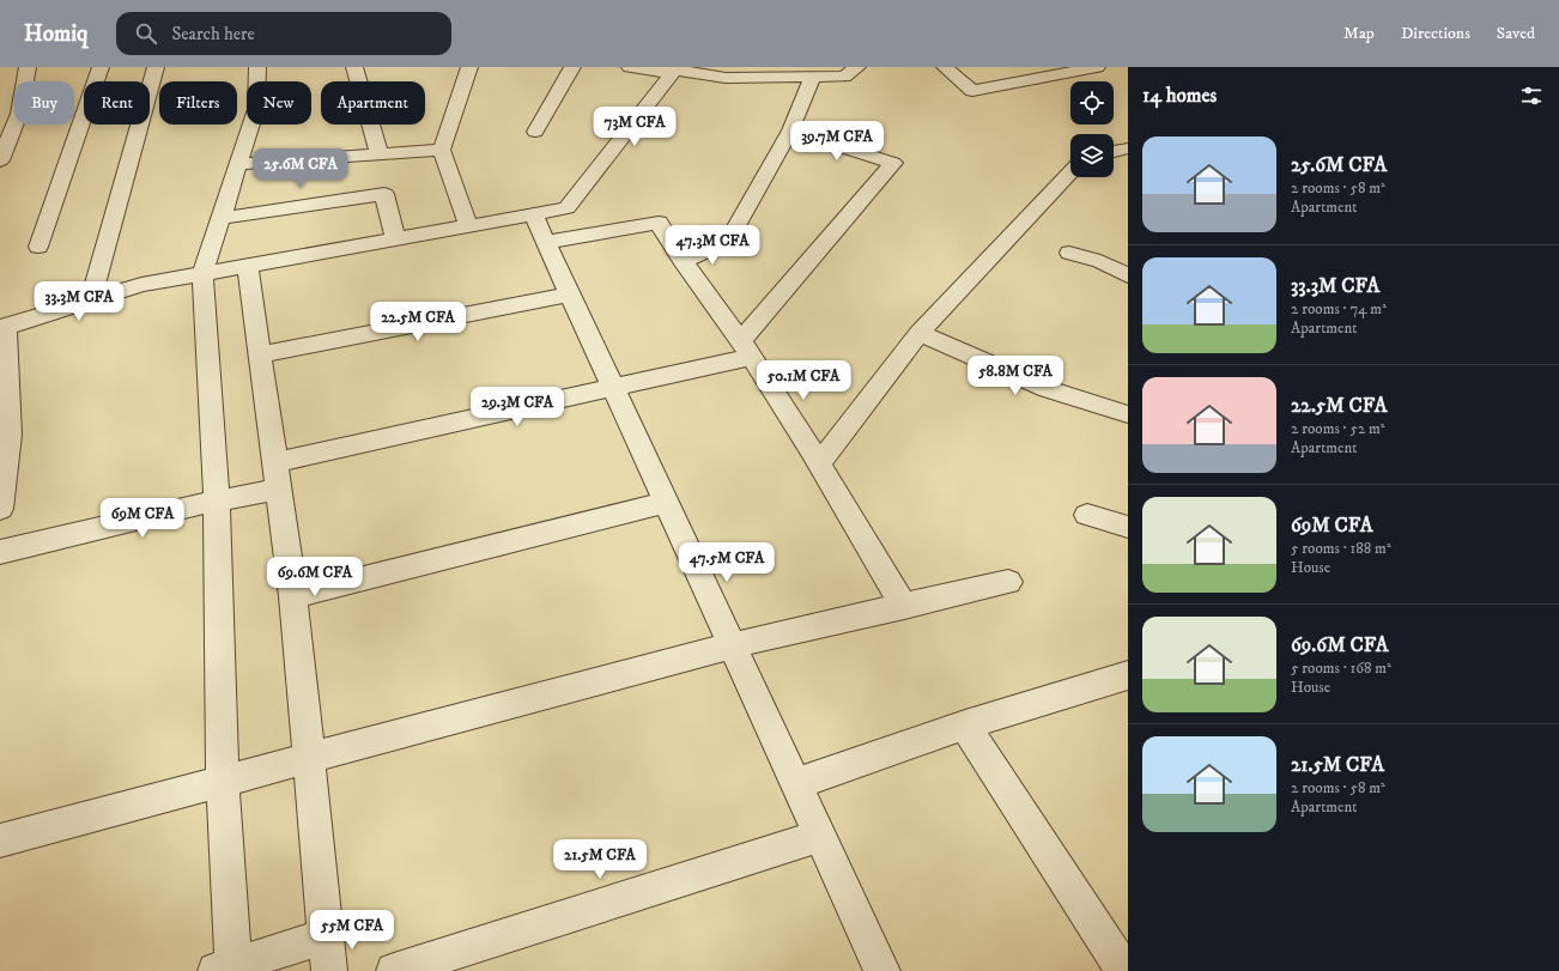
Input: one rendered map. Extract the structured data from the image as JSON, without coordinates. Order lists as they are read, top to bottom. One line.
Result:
{"page":{"header":"Homiq","search":"Search here","nav":["Map","Directions","Saved"],"heading":"14 homes","chip":["Buy","Rent","Filters","New","Apartment"],"price":["73M CFA","39.7M CFA","25.6M CFA","47.3M CFA","33.3M CFA","22.5M CFA","58.8M CFA","50.1M CFA","29.3M CFA","69M CFA","47.5M CFA","69.6M CFA","21.5M CFA","55M CFA"],"list":[{"name":"25.6M CFA","note":"2 rooms · 58 m² · Apartment"},{"name":"33.3M CFA","note":"2 rooms · 74 m² · Apartment"},{"name":"22.5M CFA","note":"2 rooms · 52 m² · Apartment"},{"name":"69M CFA","note":"5 rooms · 188 m² · House"},{"name":"69.6M CFA","note":"5 rooms · 168 m² · House"},{"name":"21.5M CFA","note":"2 rooms · 58 m² · Apartment"}]}}
